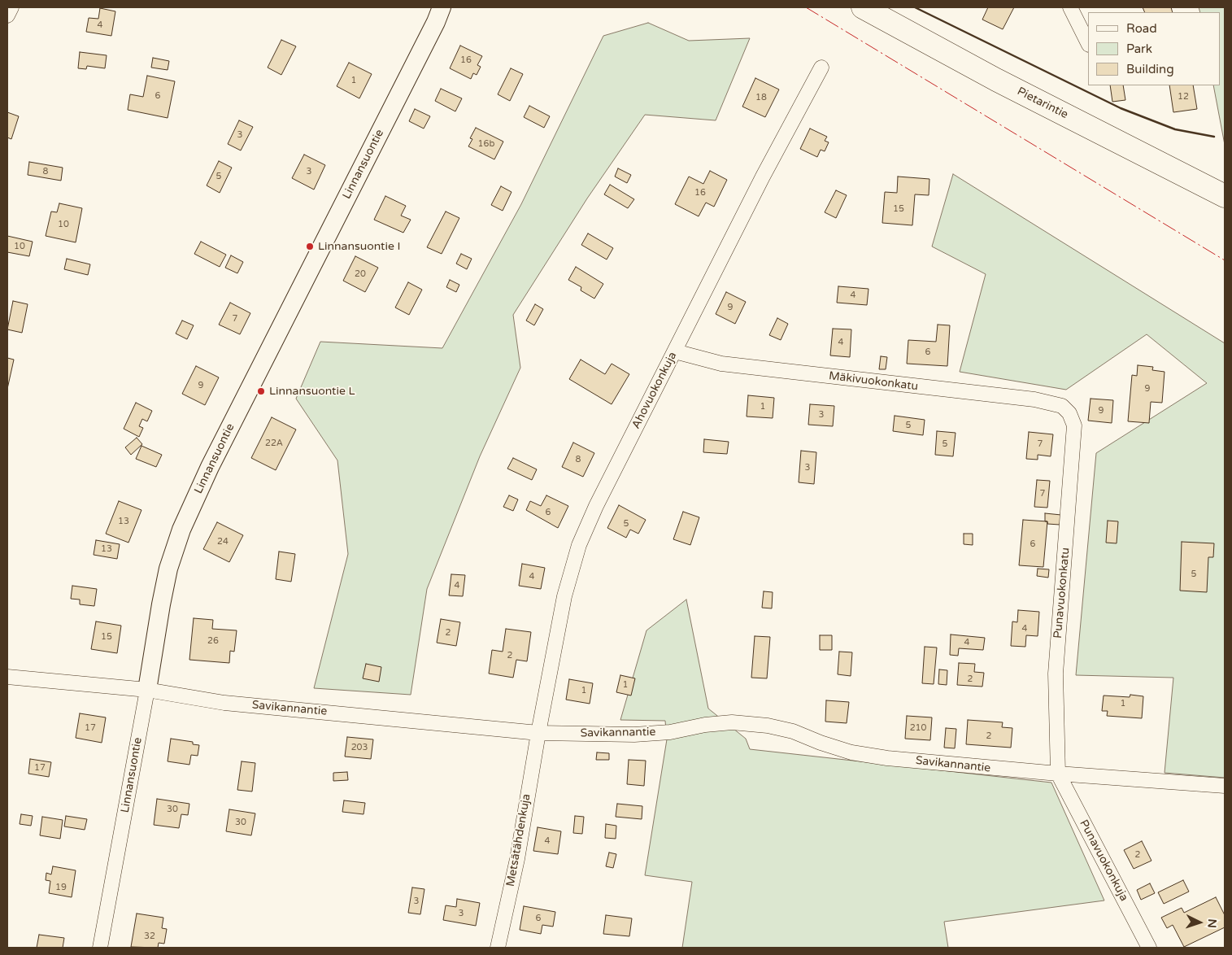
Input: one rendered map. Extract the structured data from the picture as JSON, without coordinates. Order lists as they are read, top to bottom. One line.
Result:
{"streets":{"main road":["Pietarintie"],"street":["Linnansuontie","Mäkivuokonkatu","Ahovuokonkuja","Punavuokonkatu","Savikannantie","Metsätähdenkuja","Punavuokonkuja"]},"crossings":[["Linnansuontie","Savikannantie"],["Mäkivuokonkatu","Ahovuokonkuja"],["Mäkivuokonkatu","Punavuokonkatu"],["Ahovuokonkuja","Savikannantie"],["Ahovuokonkuja","Metsätähdenkuja"],["Punavuokonkatu","Savikannantie"],["Punavuokonkatu","Punavuokonkuja"],["Savikannantie","Metsätähdenkuja"],["Savikannantie","Punavuokonkuja"]],"places":["Linnansuontie I","Linnansuontie L"],"house_numbers":["4","16","1","6","12","18","3","16b","8","3","5","16","15","10","10","20","4","9","7","4","6","9","9","1","9","3","5","22A","5","7","8","3","7","6","13","5","24","6","13","5","4","4","4","2","15","26","4","2","2","1","1","1","17","210","2","203","17","30","30","4","2","19","3","3","6","32"],"legend":["Road","Park","Building"],"north":"right"}
